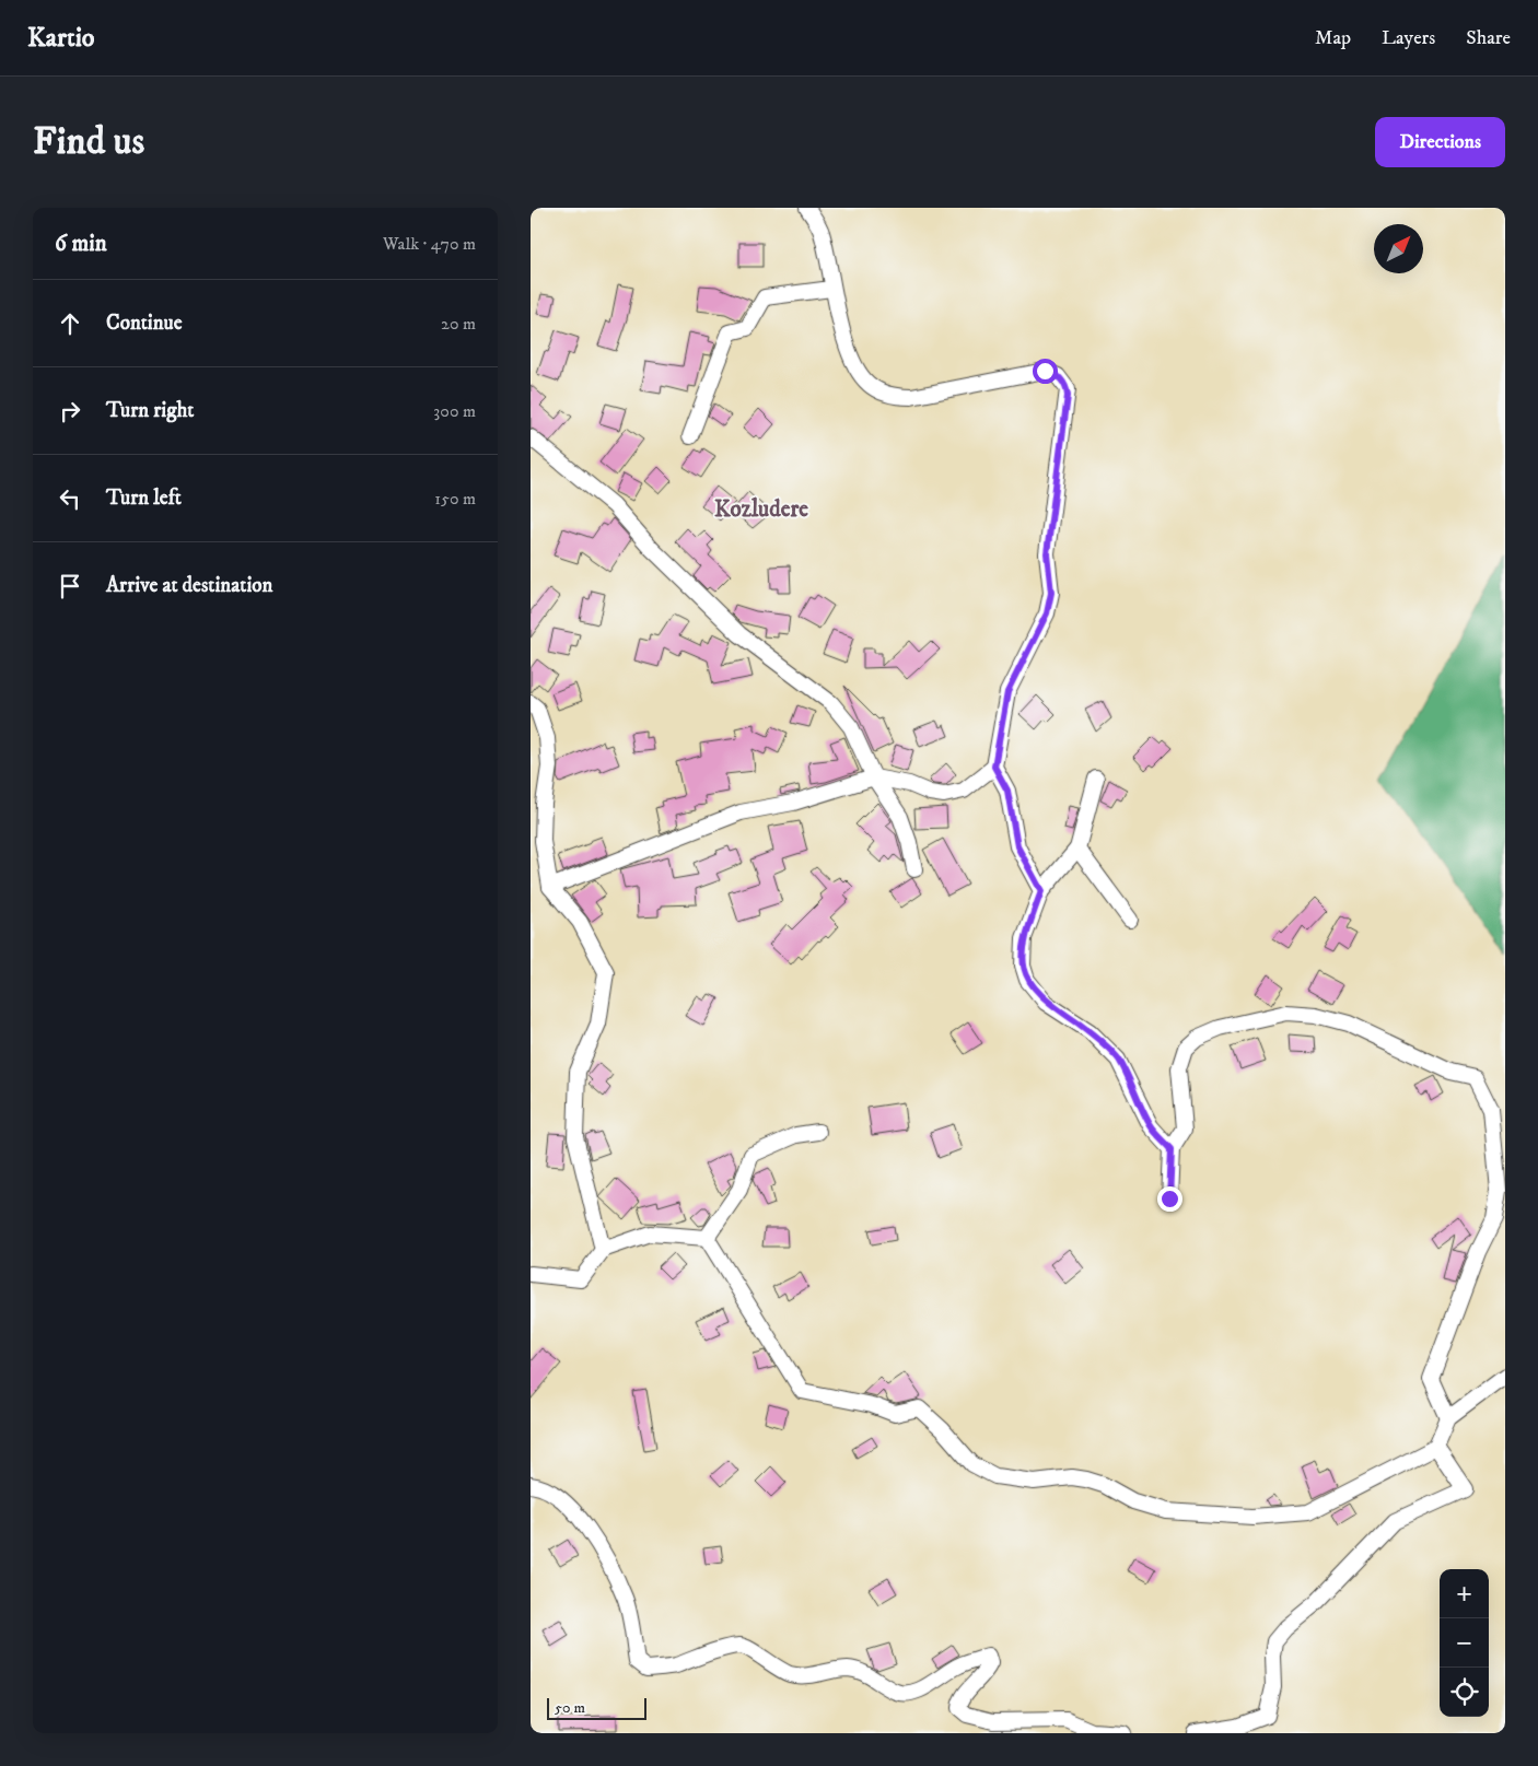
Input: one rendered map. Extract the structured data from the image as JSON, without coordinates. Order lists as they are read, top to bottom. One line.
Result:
{"districts":["Kozludere"],"scale_bar":"50 m","north":"top right","page":{"header":"Kartio","nav":["Map","Layers","Share"],"buttons":"Directions","title":"Find us","heading":["6 min","Walk · 470 m"],"list":[["Continue","20 m"],["Turn right","300 m"],["Turn left","150 m"],"Arrive at destination"],"map_buttons":["+","−"],"scale":"50 m"}}
